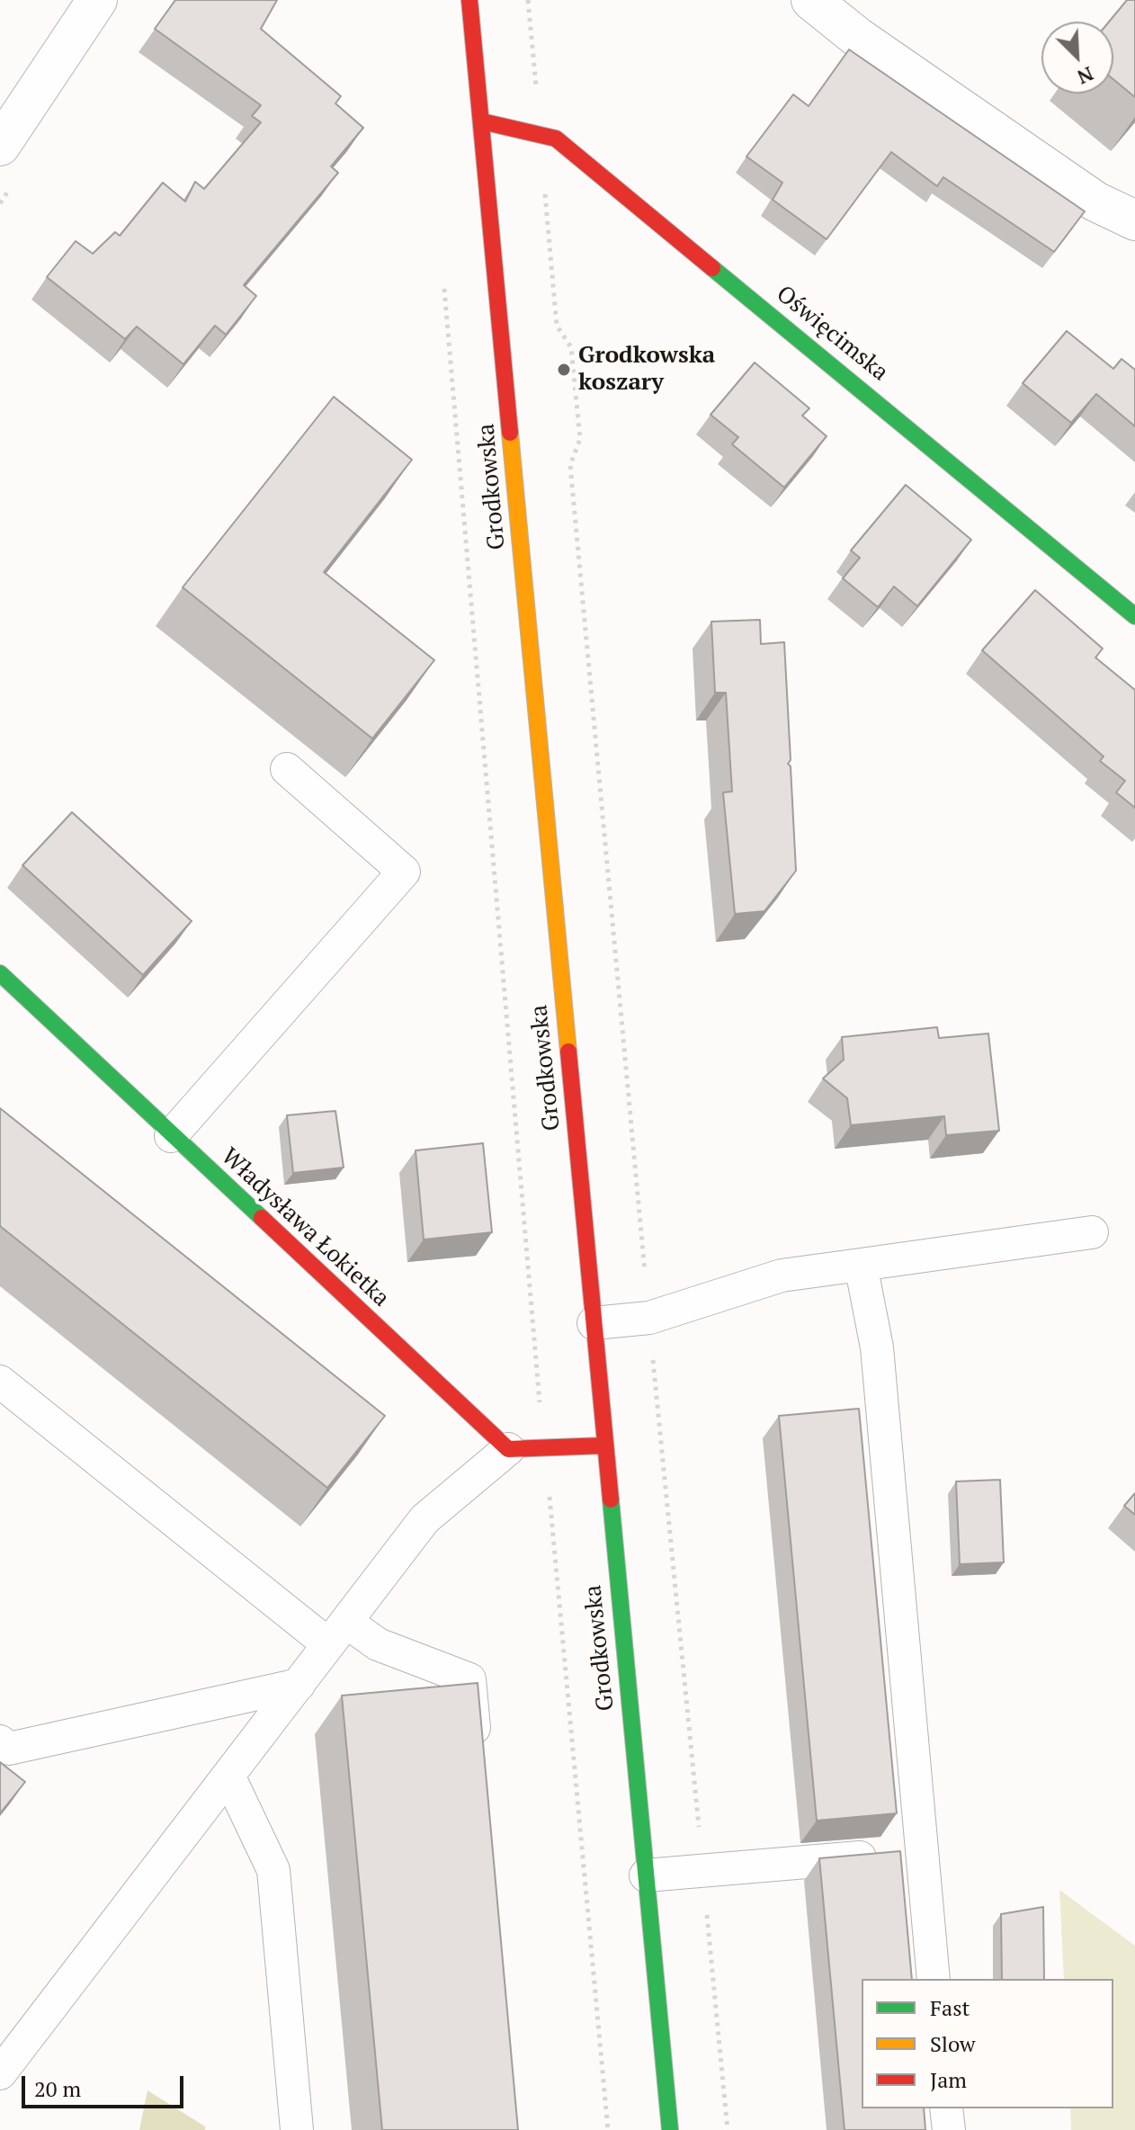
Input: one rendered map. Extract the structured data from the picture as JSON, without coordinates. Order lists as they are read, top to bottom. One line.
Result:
{"streets":{"main road":["Oświęcimska","Grodkowska","Władysława Łokietka"]},"crossings":[["Oświęcimska","Grodkowska"]],"places":["Grodkowska koszary"],"legend":["Fast","Slow","Jam"],"scale_bar":"20 m","north":"bottom right"}
